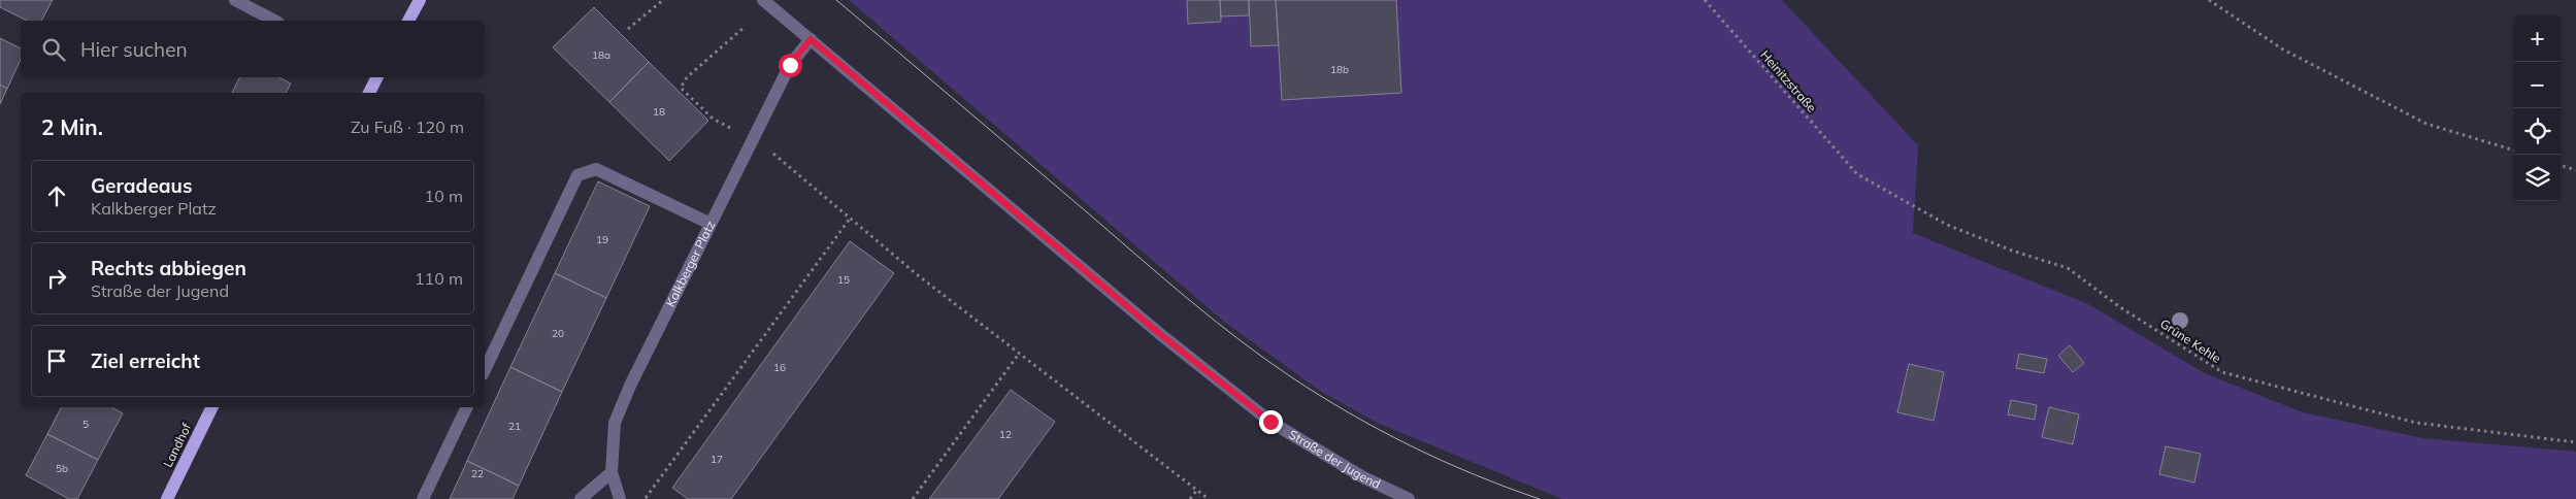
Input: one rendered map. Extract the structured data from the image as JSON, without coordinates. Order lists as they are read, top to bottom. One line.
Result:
{"streets":{"main road":["Landhof"],"street":["Kalkberger Platz","Straße der Jugend"],"path":["Heinitzstraße","Grüne Kehle"]},"crossings":[["Heinitzstraße","Grüne Kehle"],["Kalkberger Platz","Straße der Jugend"]],"house_numbers":["18a","18b","18","19","15","20","16","5","21","12","17","5b","22"],"page":{"map_buttons":["+","−"],"search":"Hier suchen","heading":["2 Min.","Zu Fuß · 120 m"],"list":[["Geradeaus","Kalkberger Platz","10 m"],["Rechts abbiegen","Straße der Jugend","110 m"],"Ziel erreicht"]}}
